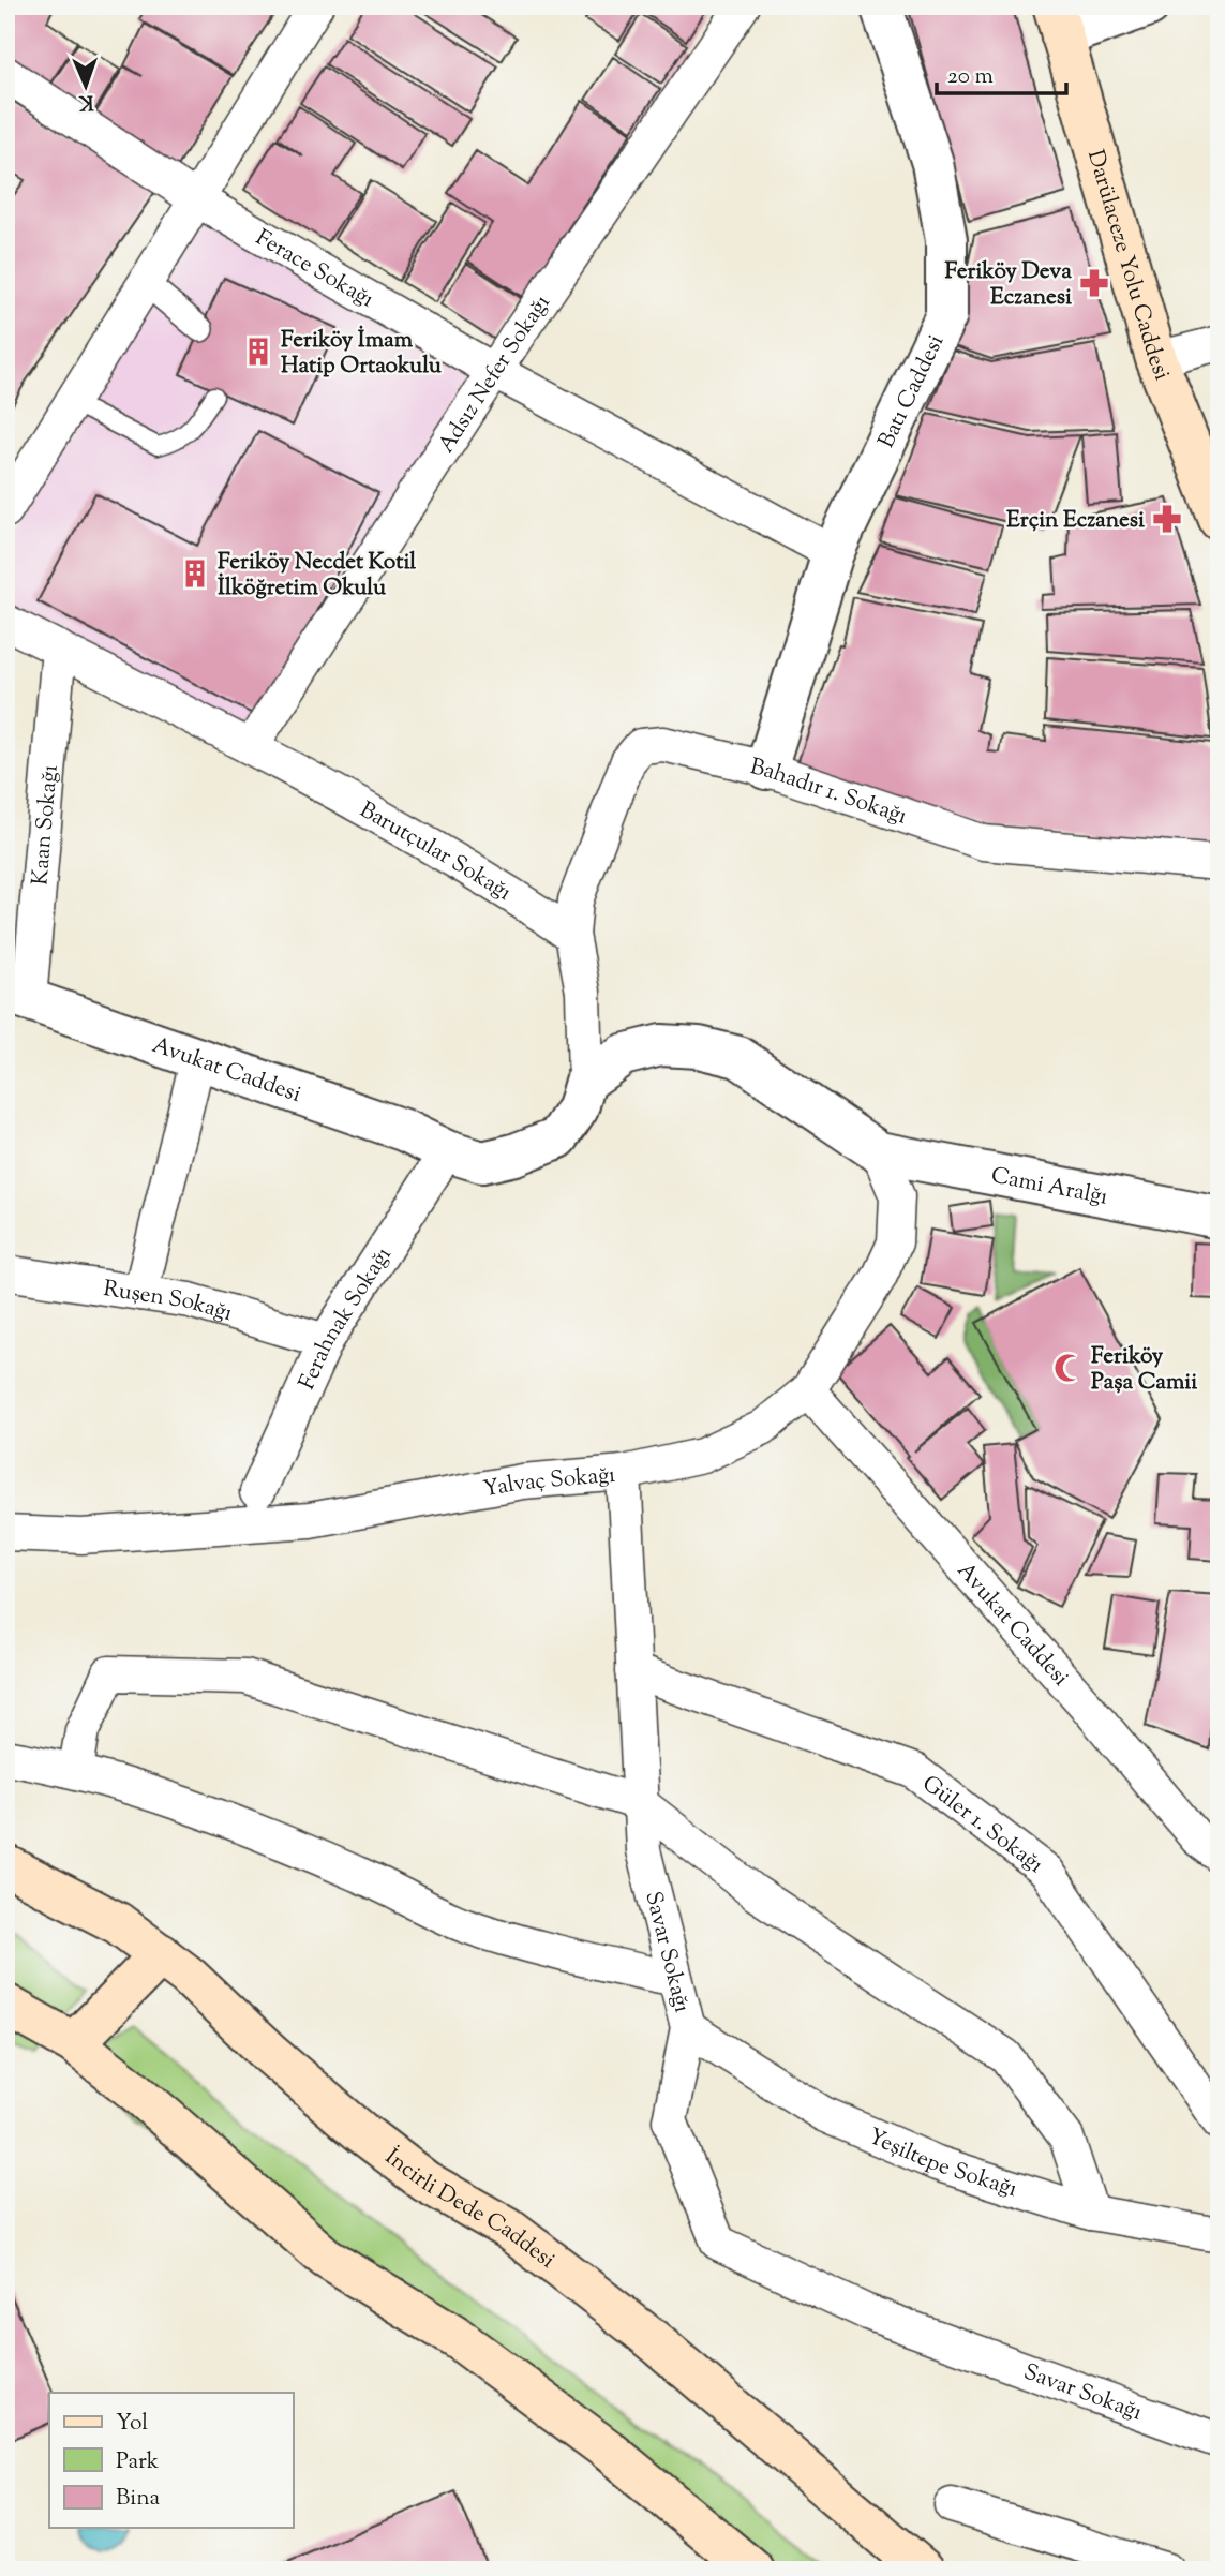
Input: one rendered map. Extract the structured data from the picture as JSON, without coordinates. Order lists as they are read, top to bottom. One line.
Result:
{"streets":{"main road":["Darülaceze Yolu Caddesi","İncirli Dede Caddesi"],"street":["Ferace Sokağı","Adsız Nefer Sokağı","Batı Caddesi","Bahadır 1. Sokağı","Kaan Sokağı","Barutçular Sokağı","Avukat Caddesi","Cami Aralğı","Ruşen Sokağı","Ferahnak Sokağı","Yalvaç Sokağı","Güler 1. Sokağı","Savar Sokağı","Yeşiltepe Sokağı"]},"crossings":[["Ferace Sokağı","Adsız Nefer Sokağı"],["Ferace Sokağı","Batı Caddesi"],["Adsız Nefer Sokağı","Barutçular Sokağı"],["Batı Caddesi","Bahadır 1. Sokağı"],["Bahadır 1. Sokağı","Barutçular Sokağı"],["Kaan Sokağı","Barutçular Sokağı"],["Kaan Sokağı","Avukat Caddesi"],["Avukat Caddesi","Ferahnak Sokağı"],["Avukat Caddesi","Yalvaç Sokağı"],["Cami Aralğı","Yalvaç Sokağı"],["Ruşen Sokağı","Ferahnak Sokağı"],["Yalvaç Sokağı","Savar Sokağı"],["Güler 1. Sokağı","Savar Sokağı"],["Savar Sokağı","Yeşiltepe Sokağı"]],"places":{"pharmacy":["Feriköy Deva Eczanesi","Erçin Eczanesi"],"building":["Feriköy İmam Hatip Ortaokulu","Feriköy Necdet Kotil İlköğretim Okulu"],"mosque":["Feriköy Paşa Camii"]},"legend":["Yol","Park","Bina"],"scale_bar":"20 m","north":"bottom"}
